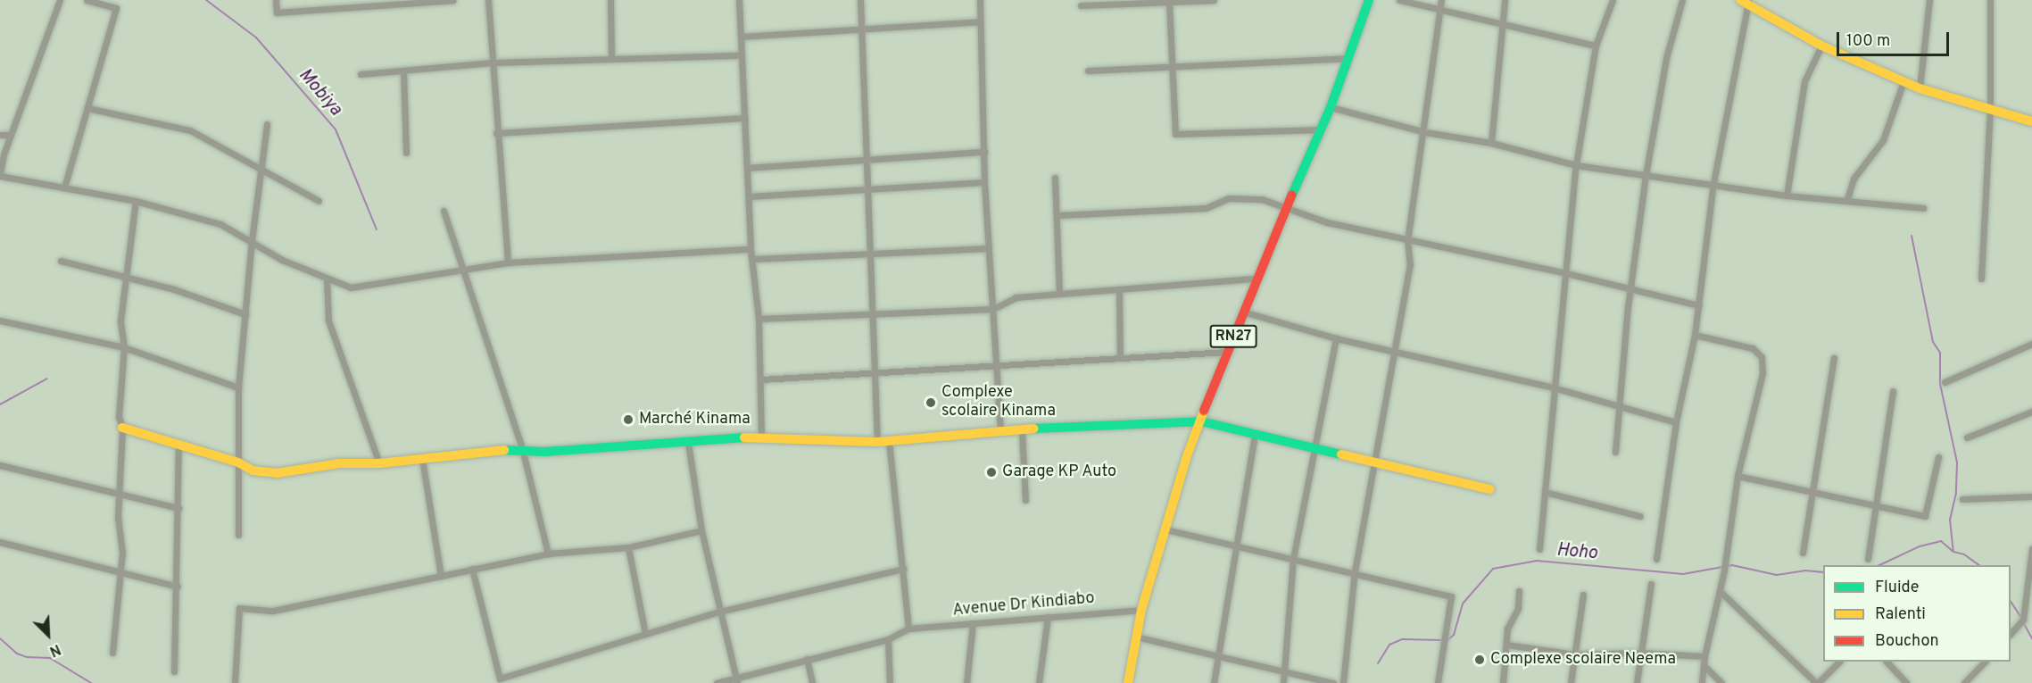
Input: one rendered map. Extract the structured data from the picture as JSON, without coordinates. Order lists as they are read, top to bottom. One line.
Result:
{"streets":{"street":["RN27","Avenue Dr Kindiabo"]},"crossings":[["RN27","Avenue Dr Kindiabo"]],"water":["Mobiya","Hoho"],"places":["Complexe scolaire Kinama","Marché Kinama","Garage KP Auto","Complexe scolaire Neema"],"legend":["Fluide","Ralenti","Bouchon"],"scale_bar":"100 m","north":"bottom right"}
